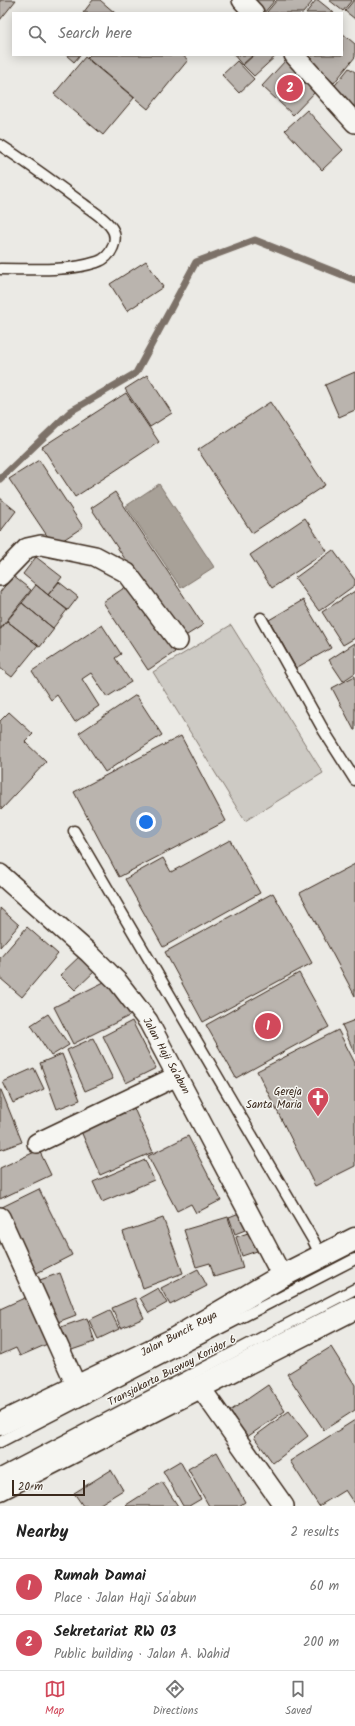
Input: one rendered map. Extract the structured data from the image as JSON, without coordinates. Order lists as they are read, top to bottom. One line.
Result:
{"streets":{"main road":["Jalan Buncit Raya"],"street":["Jalan Haji Sa'abun"],"lane":["Transjakarta Busway Koridor 6"]},"crossings":[["Jalan Haji Sa'abun","Jalan Buncit Raya"]],"places":{"church":["Gereja Santa Maria"]},"scale_bar":"20 m","page":{"search":"Search here","pins":["2","1"],"scale":"20 m","heading":["Nearby","2 results"],"list":[{"mark":"1","name":"Rumah Damai","note":"Place · Jalan Haji Sa'abun","value":"60 m"},{"mark":"2","name":"Sekretariat RW 03","note":"Public building · Jalan A. Wahid","value":"200 m"}],"nav":["Map","Directions","Saved"]}}
